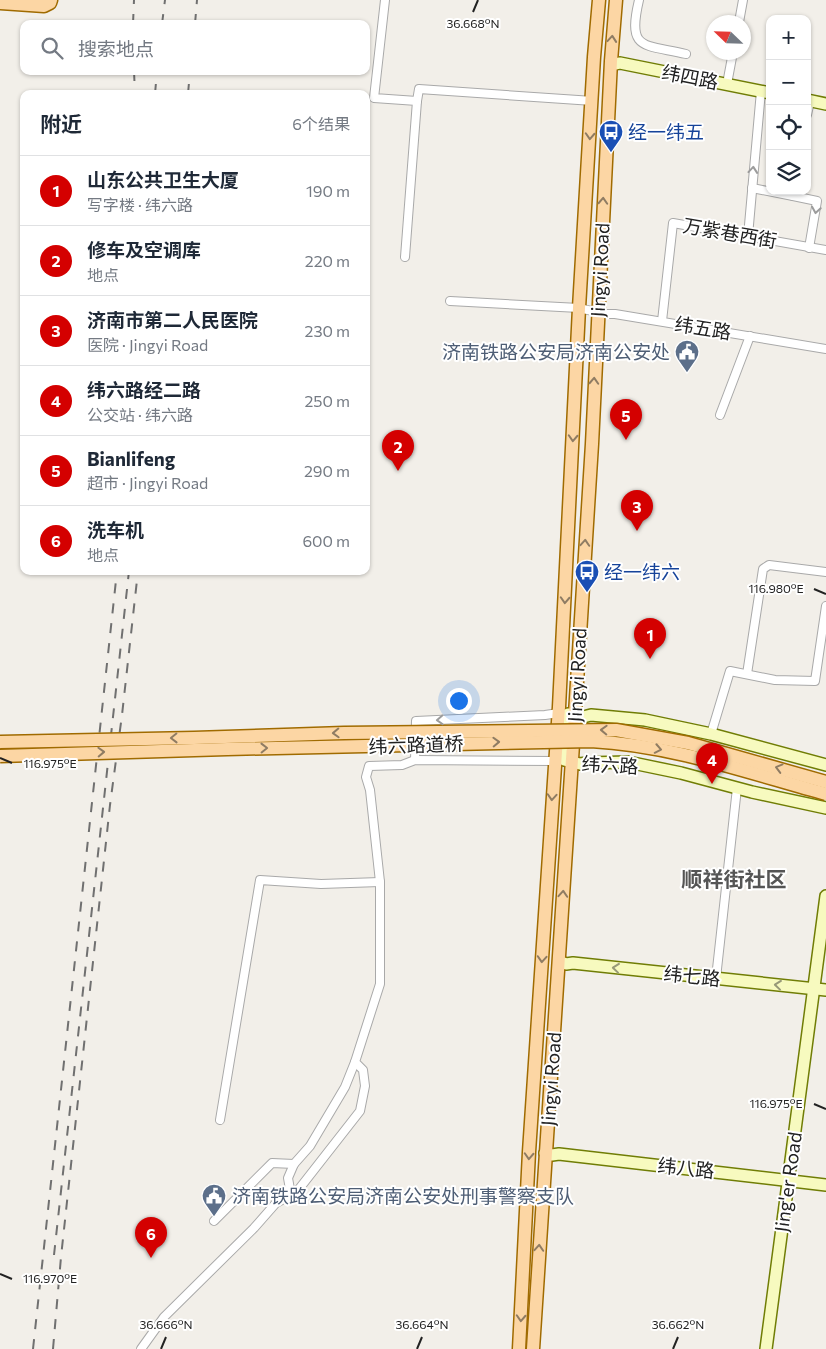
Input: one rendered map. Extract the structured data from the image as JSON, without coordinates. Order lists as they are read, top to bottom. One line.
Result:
{"streets":{"main road":["Jingyi Road","纬六路道桥"],"street":["纬四路","万紫巷西街","纬五路","纬六路","纬七路","纬八路","Jing'er Road"]},"crossings":[["纬四路","Jingyi Road"],["万紫巷西街","纬五路"],["Jingyi Road","纬五路"],["Jingyi Road","纬六路"],["Jingyi Road","纬七路"],["Jingyi Road","纬八路"],["纬七路","Jing'er Road"],["纬八路","Jing'er Road"]],"one_way":["纬七路"],"districts":["顺祥街社区"],"places":{"bus stop":["经一纬五","经一纬六"],"public building":["济南铁路公安局济南公安处","济南铁路公安局济南公安处刑事警察支队"]},"north":"top left","page":{"map_buttons":["+","−"],"search":"搜索地点","heading":["附近","6个结果"],"list":[{"mark":"1","name":"山东公共卫生大厦","note":"写字楼 · 纬六路","value":"190 m"},{"mark":"2","name":"修车及空调库","note":"地点","value":"220 m"},{"mark":"3","name":"济南市第二人民医院","note":"医院 · Jingyi Road","value":"230 m"},{"mark":"4","name":"纬六路经二路","note":"公交站 · 纬六路","value":"250 m"},{"mark":"5","name":"Bianlifeng","note":"超市 · Jingyi Road","value":"290 m"},{"mark":"6","name":"洗车机","note":"地点","value":"600 m"}],"pins":["5","2","3","1","4","6"]},"coordinates":["36.668°N","116.980°E","116.975°E","116.970°E","36.666°N","36.664°N","36.662°N"]}
